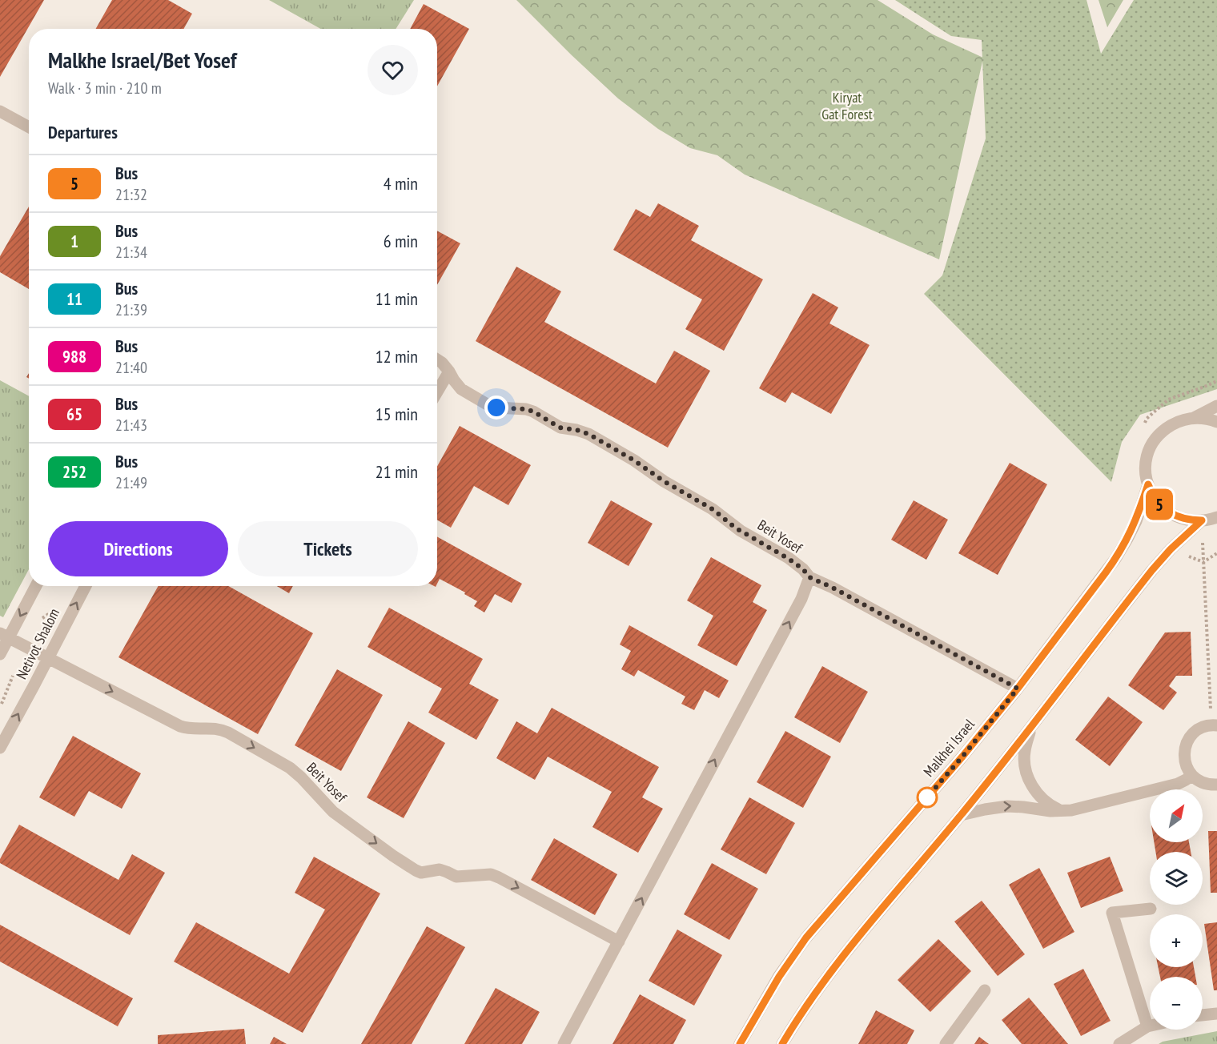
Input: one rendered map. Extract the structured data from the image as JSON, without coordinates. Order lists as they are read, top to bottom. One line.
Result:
{"streets":{"street":["Beit Yosef","Netivot Shalom","Malkhei Israel"]},"crossings":[["Beit Yosef","Netivot Shalom"],["Beit Yosef","Malkhei Israel"]],"one_way":["Beit Yosef"],"parks":["Kiryat Gat Forest"],"lines":["bus line 5"],"north":"top right","page":{"on_map":"5","heading":[["Malkhe Israel/Bet Yosef","Walk · 3 min · 210 m"],"Departures"],"list":[{"mark":"5","name":"Bus","note":"21:32","value":"4 min"},{"mark":"1","name":"Bus","note":"21:34","value":"6 min"},{"mark":"11","name":"Bus","note":"21:39","value":"11 min"},{"mark":"988","name":"Bus","note":"21:40","value":"12 min"},{"mark":"65","name":"Bus","note":"21:43","value":"15 min"},{"mark":"252","name":"Bus","note":"21:49","value":"21 min"}],"buttons":["Directions","Tickets"],"map_buttons":["+","−"]}}
